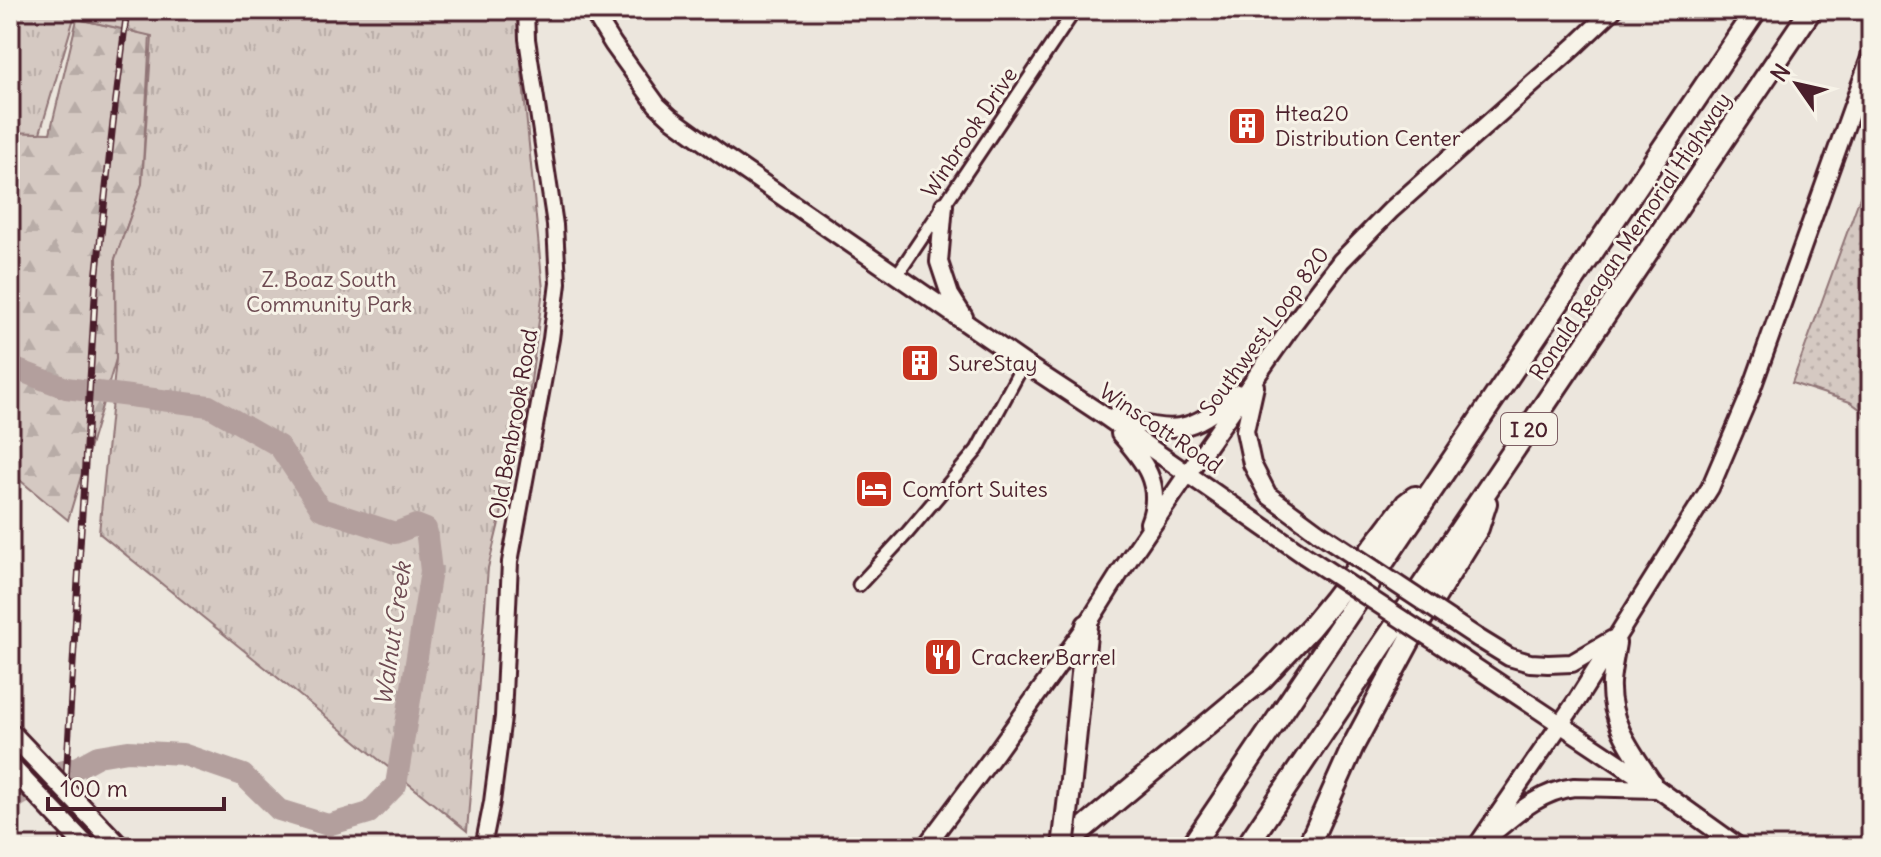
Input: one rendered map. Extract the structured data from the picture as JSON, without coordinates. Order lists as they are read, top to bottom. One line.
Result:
{"streets":{"highway":["Ronald Reagan Memorial Highway","I 20"],"main road":["Southwest Loop 820","Winscott Road"],"street":["Winbrook Drive","Old Benbrook Road"]},"crossings":[["Winbrook Drive","Winscott Road"],["Southwest Loop 820","Winscott Road"]],"water":["Walnut Creek"],"parks":["Z. Boaz South Community Park"],"places":{"building":["Htea20 Distribution Center","SureStay"],"hotel":["Comfort Suites"],"restaurant":["Cracker Barrel"]},"scale_bar":"100 m","north":"top left"}
